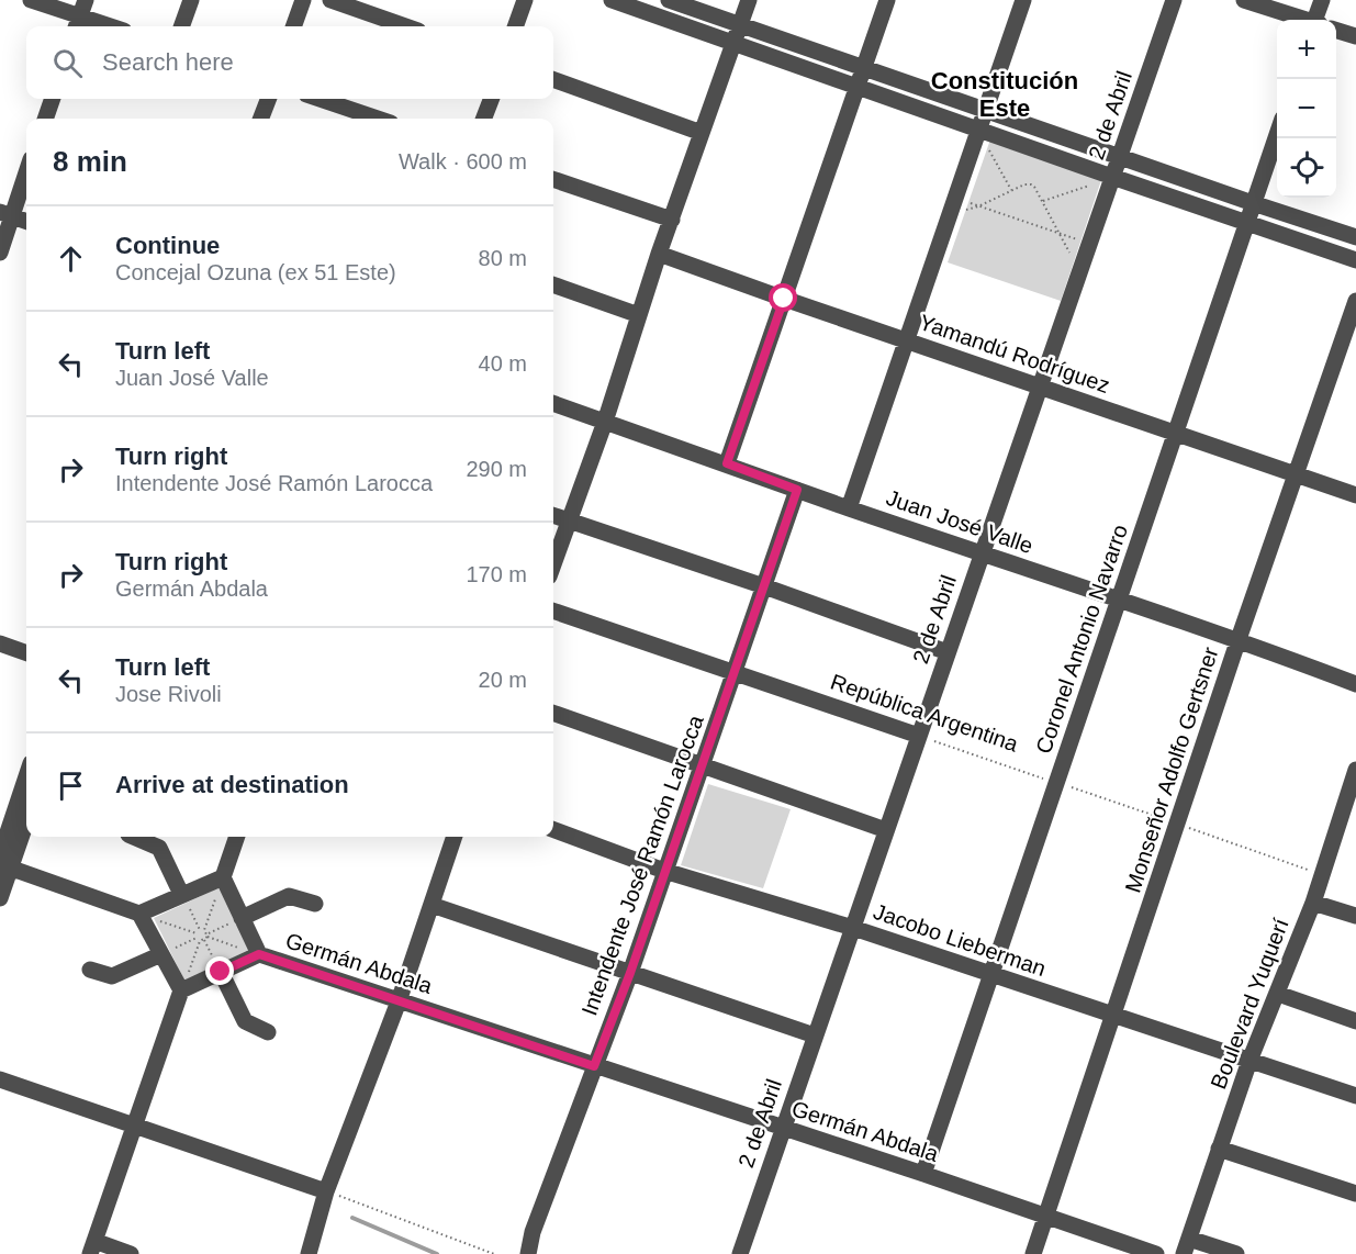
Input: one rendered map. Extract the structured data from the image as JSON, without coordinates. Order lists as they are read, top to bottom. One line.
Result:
{"streets":{"street":["2 de Abril","Yamandú Rodríguez","Juan José Valle","Coronel Antonio Navarro","República Argentina","Monseñor Adolfo Gertsner","Intendente José Ramón Larocca","Jacobo Lieberman","Germán Abdala","Boulevard Yuquerí"]},"crossings":[["2 de Abril","Yamandú Rodríguez"],["2 de Abril","Juan José Valle"],["2 de Abril","República Argentina"],["2 de Abril","Jacobo Lieberman"],["2 de Abril","Germán Abdala"],["Yamandú Rodríguez","Coronel Antonio Navarro"],["Yamandú Rodríguez","Monseñor Adolfo Gertsner"],["Juan José Valle","Coronel Antonio Navarro"],["Juan José Valle","Monseñor Adolfo Gertsner"],["Juan José Valle","Intendente José Ramón Larocca"],["Coronel Antonio Navarro","República Argentina"],["Coronel Antonio Navarro","Jacobo Lieberman"],["Coronel Antonio Navarro","Germán Abdala"],["República Argentina","Monseñor Adolfo Gertsner"],["República Argentina","Intendente José Ramón Larocca"],["República Argentina","Boulevard Yuquerí"],["Monseñor Adolfo Gertsner","Jacobo Lieberman"],["Monseñor Adolfo Gertsner","Germán Abdala"],["Intendente José Ramón Larocca","Jacobo Lieberman"],["Intendente José Ramón Larocca","Germán Abdala"],["Jacobo Lieberman","Boulevard Yuquerí"]],"districts":["Constitución Este"],"page":{"map_buttons":["+","−"],"search":"Search here","heading":["8 min","Walk · 600 m"],"list":[["Continue","Concejal Ozuna (ex 51 Este)","80 m"],["Turn left","Juan José Valle","40 m"],["Turn right","Intendente José Ramón Larocca","290 m"],["Turn right","Germán Abdala","170 m"],["Turn left","Jose Rivoli","20 m"],"Arrive at destination"]}}
